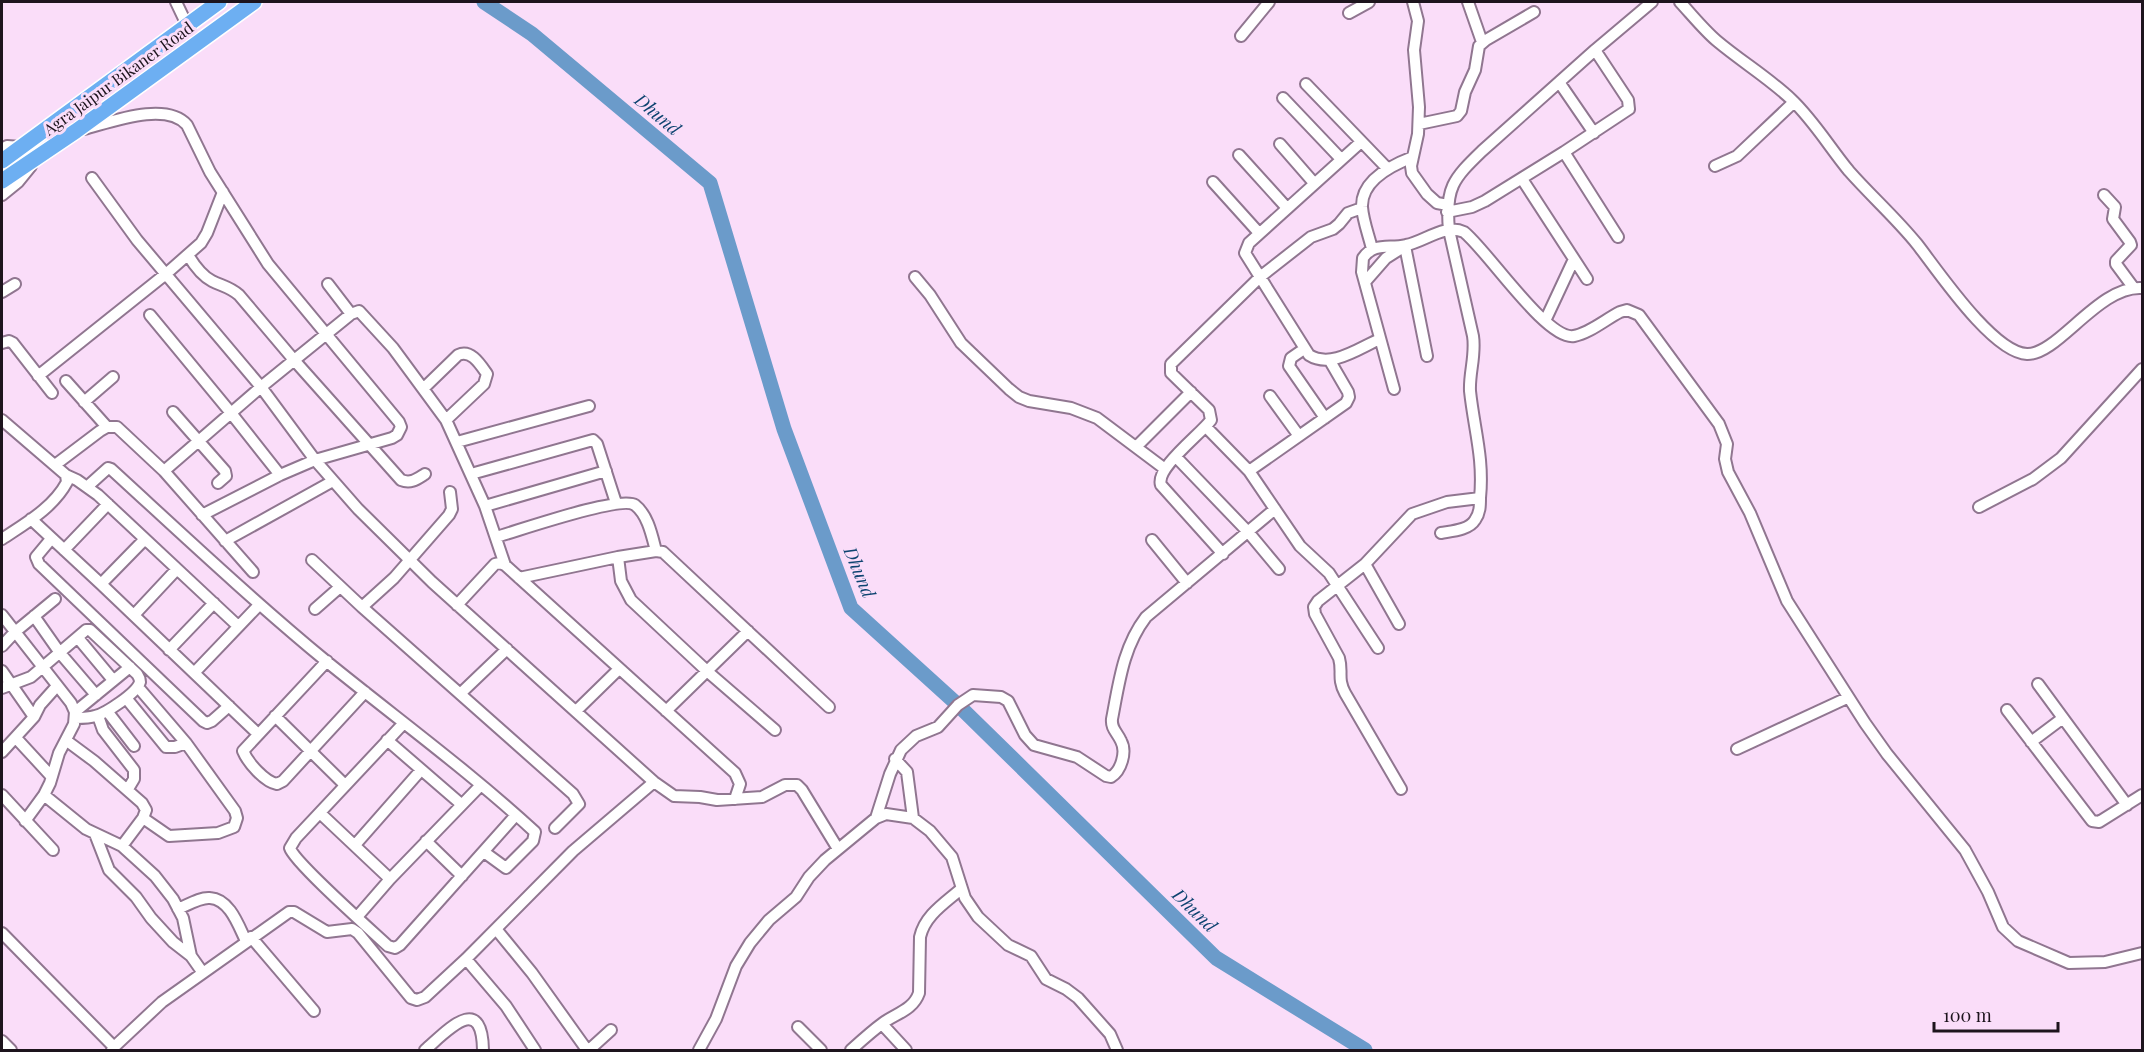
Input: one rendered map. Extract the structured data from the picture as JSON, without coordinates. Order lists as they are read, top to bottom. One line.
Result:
{"streets":{"highway":["Agra Jaipur Bikaner Road"]},"water":["Dhund"],"scale_bar":"100 m"}
